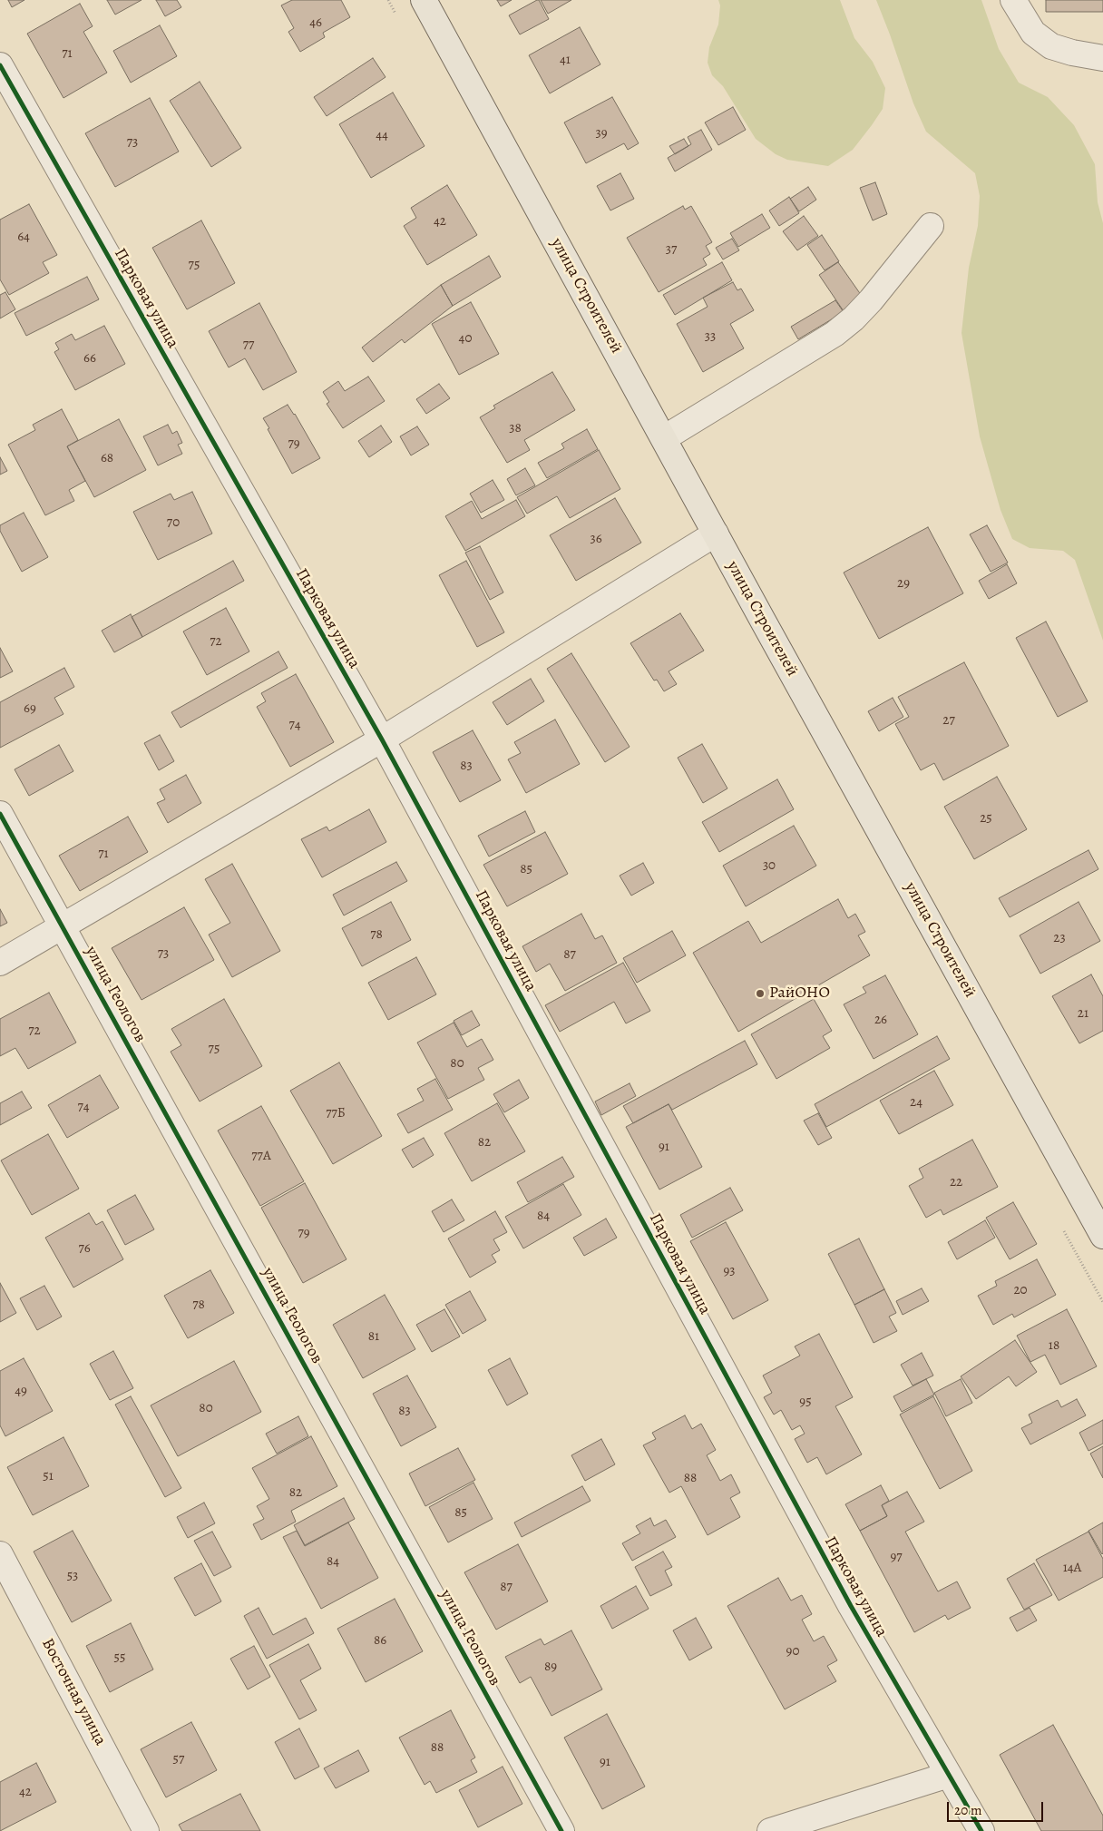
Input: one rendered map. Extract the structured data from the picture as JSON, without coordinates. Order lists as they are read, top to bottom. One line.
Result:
{"streets":{"main road":["улица Строителей"],"street":["Парковая улица","улица Геологов","Восточная улица"]},"places":["РайОНО"],"house_numbers":["46","71","41","39","44","73","42","64","37","75","33","40","77","66","38","79","68","70","36","29","72","69","27","74","83","25","71","30","85","78","23","73","87","21","26","72","75","80","24","74","77Б","82","91","77А","22","84","79","76","93","20","78","81","18","49","95","80","83","51","88","82","85","97","84","14А","53","87","86","90","55","89","88","57","91","42"],"scale_bar":"20 m"}
